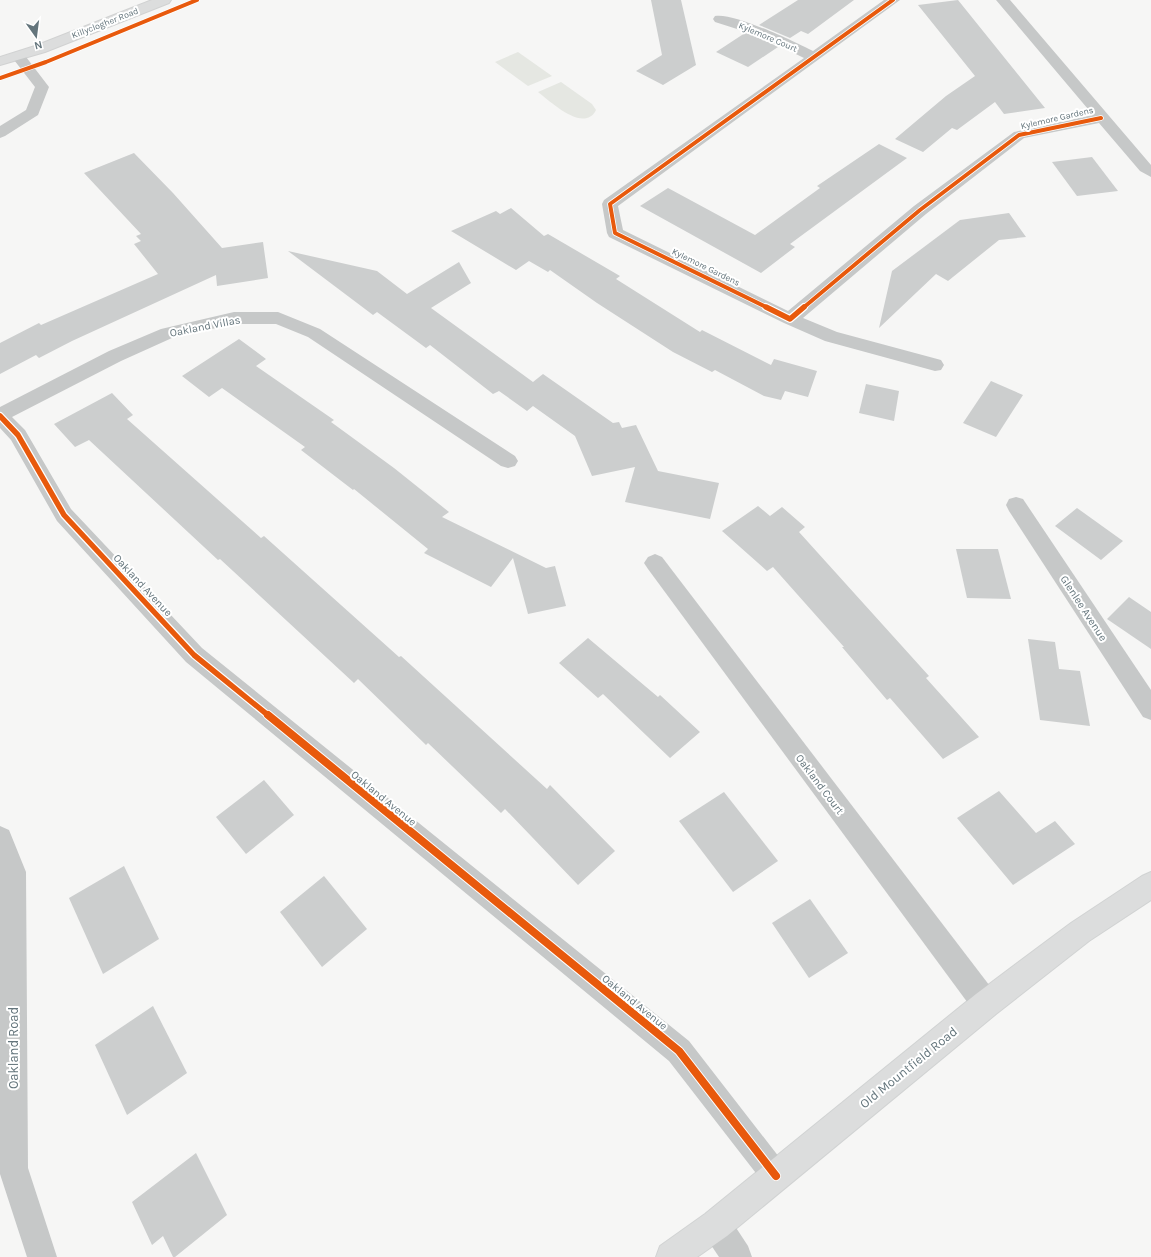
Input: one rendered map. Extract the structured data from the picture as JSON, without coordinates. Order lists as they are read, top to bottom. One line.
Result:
{"streets":{"main road":["Killyclogher Road","Old Mountfield Road"],"street":["Kylemore Court","Kylemore Gardens","Oakland Villas","Oakland Avenue","Glenlee Avenue","Oakland Court","Oakland Road"]},"crossings":[["Kylemore Court","Kylemore Gardens"],["Oakland Villas","Oakland Avenue"],["Oakland Avenue","Old Mountfield Road"],["Oakland Court","Old Mountfield Road"]],"north":"bottom"}
